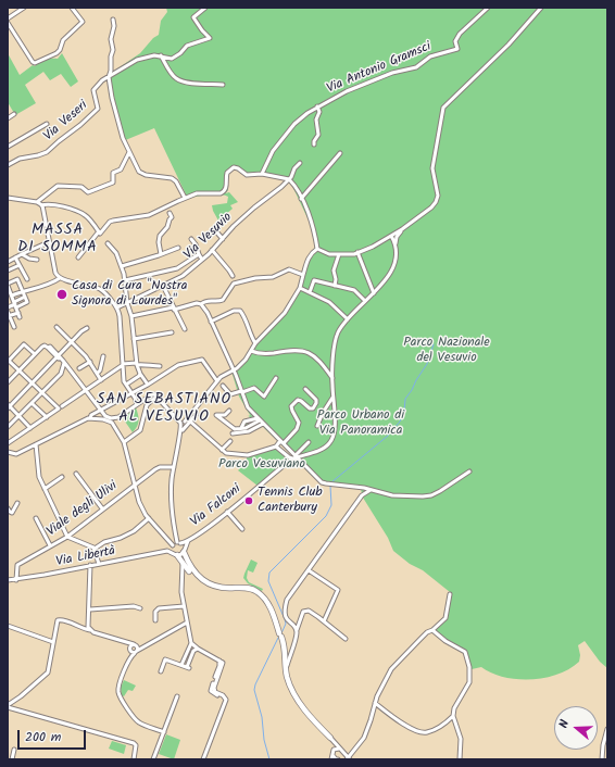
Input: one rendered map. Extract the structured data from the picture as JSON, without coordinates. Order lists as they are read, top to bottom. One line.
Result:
{"streets":{"street":["Via Antonio Gramsci","Via Veseri","Via Vesuvio","Via Falconi","Viale degli Ulivi","Via Libertà"]},"crossings":[["Via Falconi","Via Libertà"],["Viale degli Ulivi","Via Libertà"]],"districts":["MASSA DI SOMMA","SAN SEBASTIANO AL VESUVIO"],"parks":["Parco Nazionale del Vesuvio","Parco Urbano di Via Panoramica","Parco Vesuviano"],"places":["Casa di Cura \"Nostra Signora di Lourdes\"","Tennis Club Canterbury"],"scale_bar":"200 m","north":"left"}
